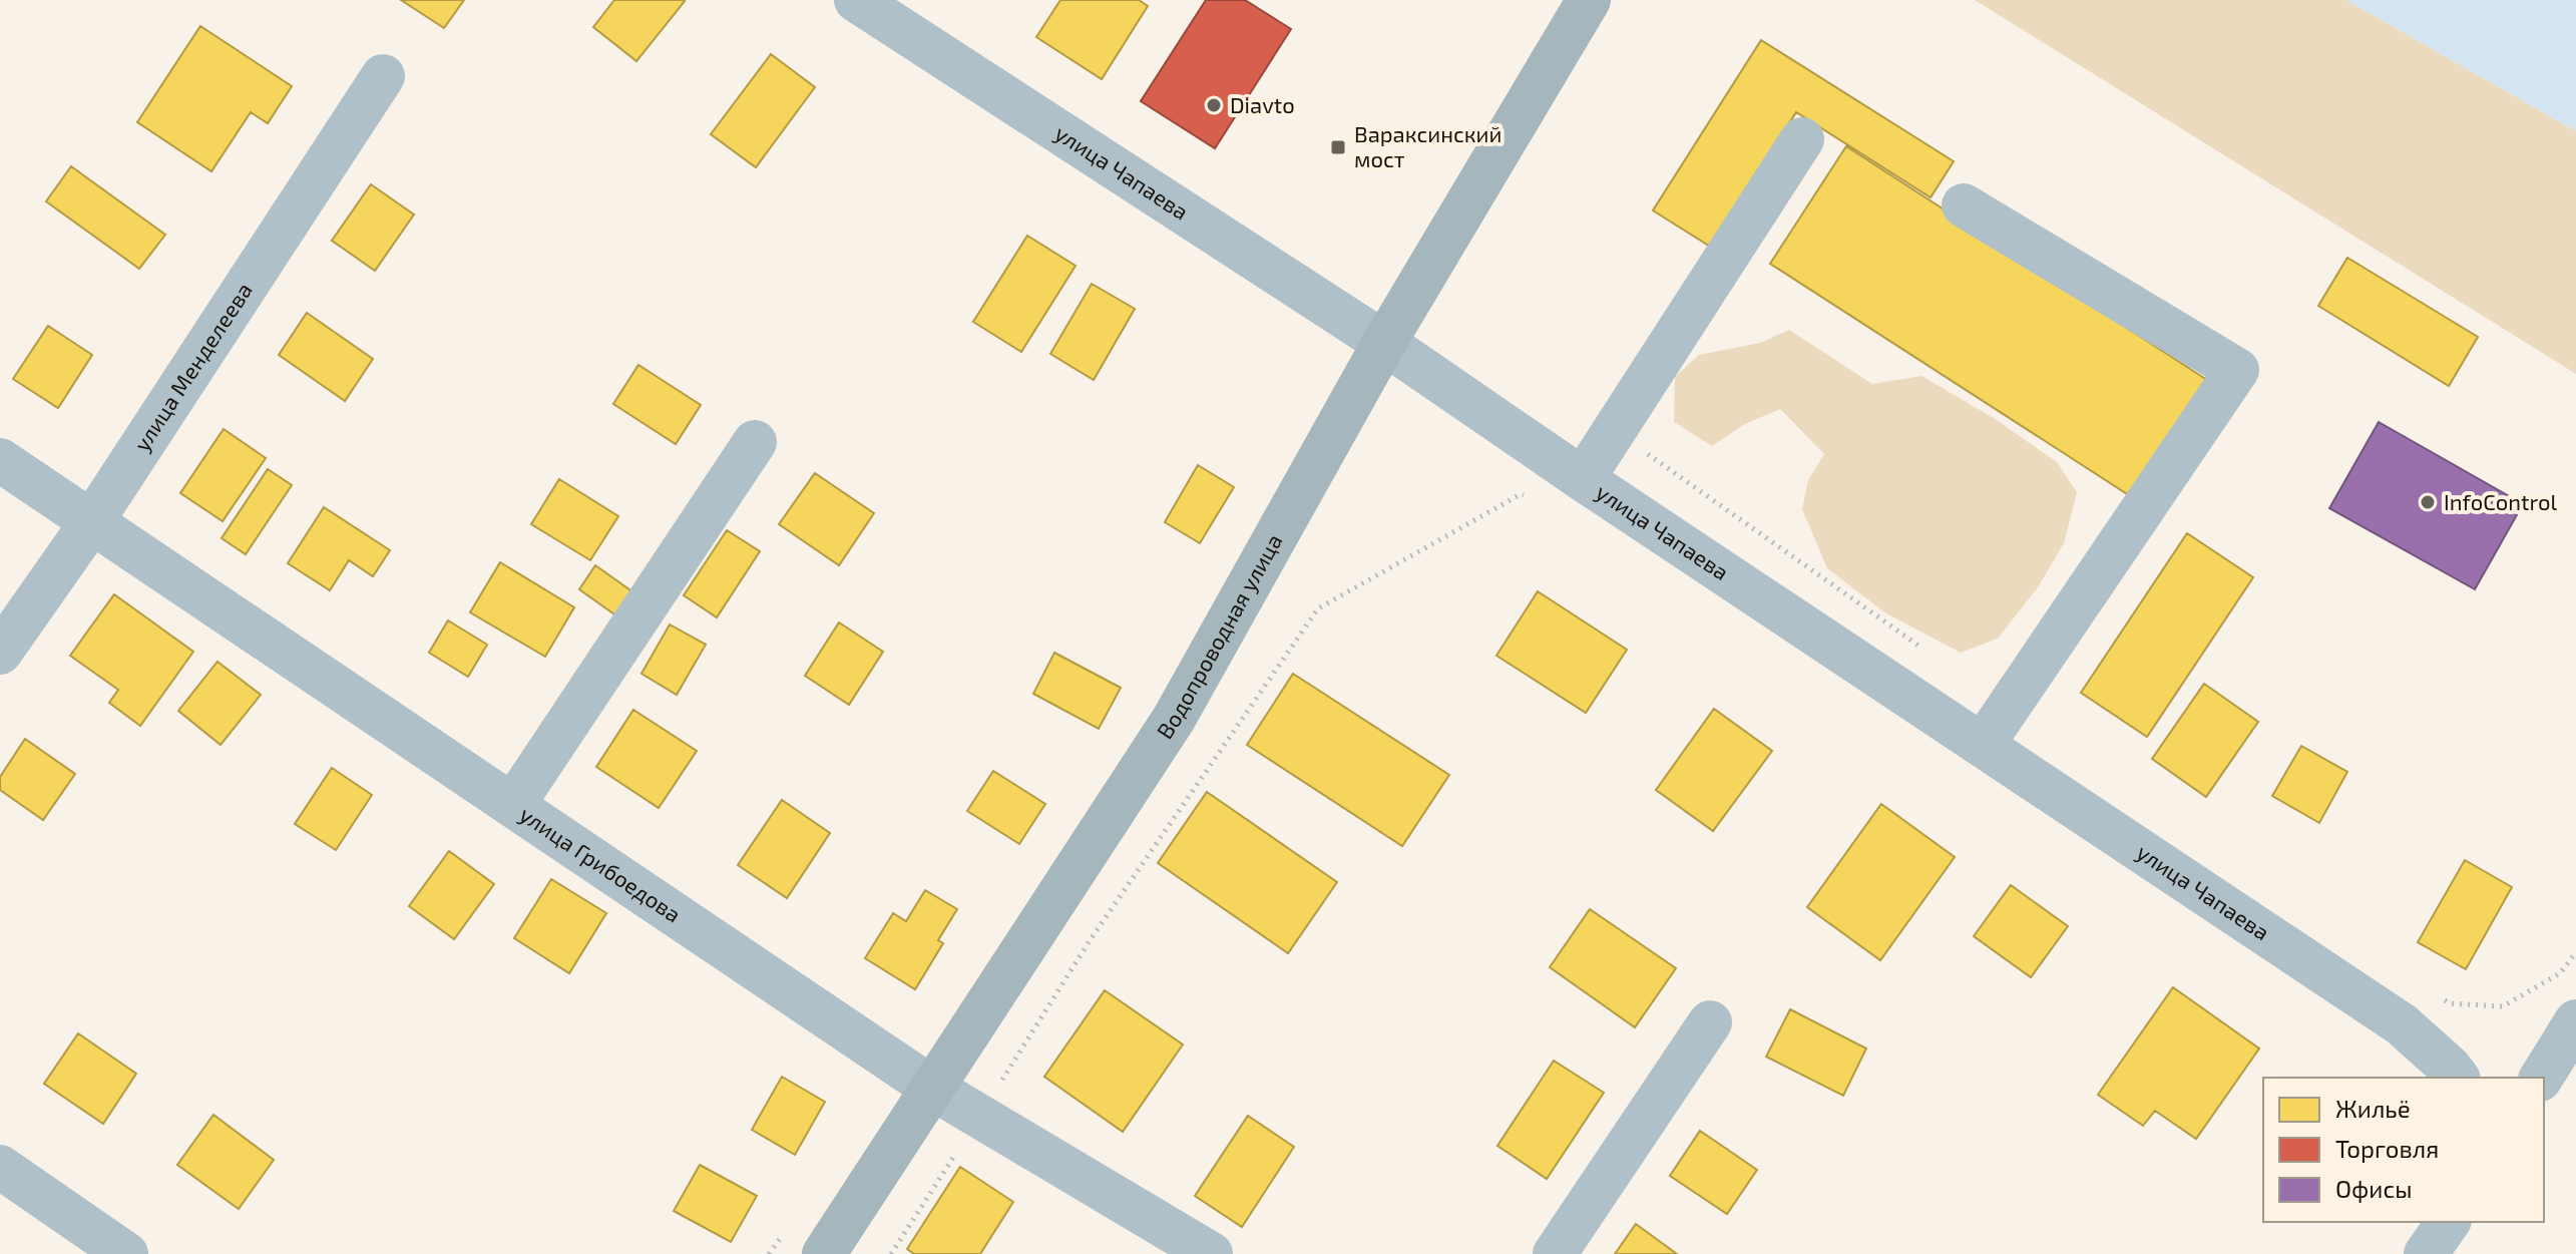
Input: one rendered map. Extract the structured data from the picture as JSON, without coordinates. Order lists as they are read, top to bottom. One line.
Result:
{"streets":{"main road":["Водопроводная улица"],"street":["улица Чапаева","улица Менделеева","улица Грибоедова"]},"crossings":[["улица Чапаева","Водопроводная улица"],["улица Менделеева","улица Грибоедова"],["Водопроводная улица","улица Грибоедова"]],"places":{"other":["Diavto","InfoControl"],"transit":["Вараксинский мост"]},"legend":["Жильё","Торговля","Офисы"]}
